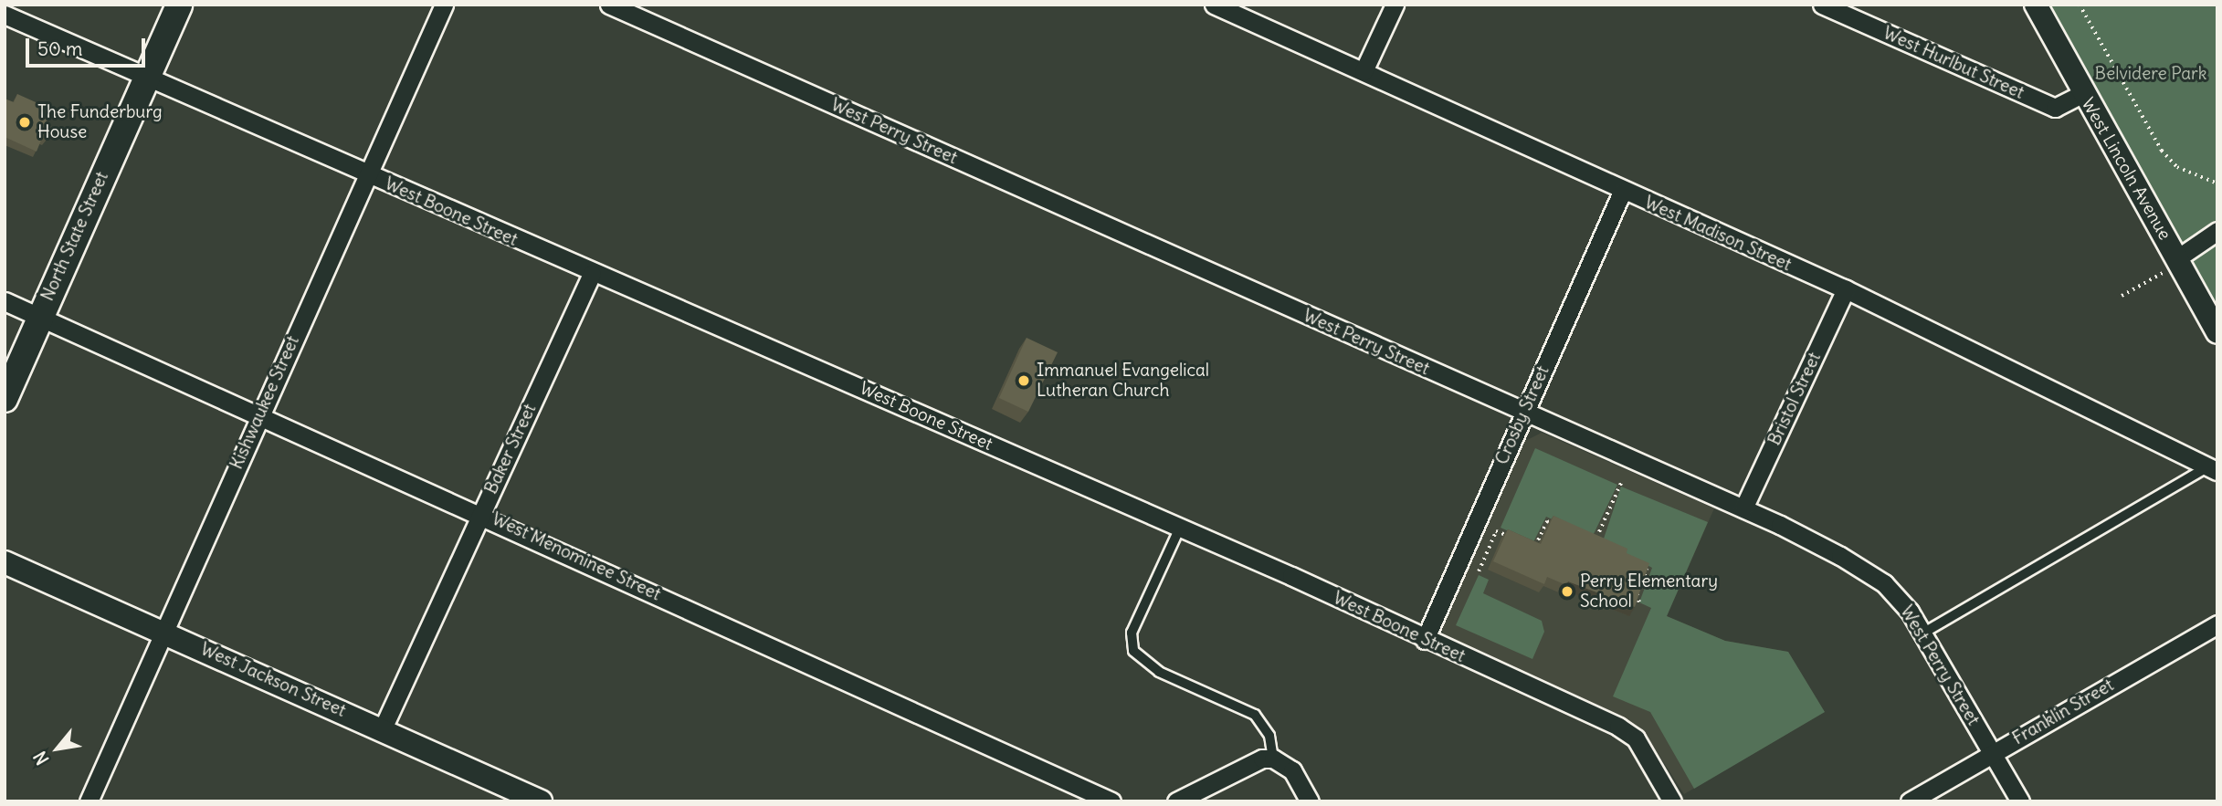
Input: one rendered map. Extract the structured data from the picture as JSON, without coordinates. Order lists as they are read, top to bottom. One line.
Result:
{"streets":{"main road":["North State Street"],"street":["West Hurlbut Street","West Perry Street","West Lincoln Avenue","West Boone Street","West Madison Street","Bristol Street","Kishwaukee Street","Crosby Street","Baker Street","West Menominee Street","West Jackson Street","Franklin Street"]},"crossings":[["West Hurlbut Street","West Lincoln Avenue"],["West Perry Street","Bristol Street"],["West Perry Street","Crosby Street"],["West Perry Street","Franklin Street"],["West Boone Street","North State Street"],["West Boone Street","Kishwaukee Street"],["West Boone Street","Crosby Street"],["West Boone Street","Baker Street"],["West Madison Street","Bristol Street"],["West Madison Street","Crosby Street"],["North State Street","West Menominee Street"],["Kishwaukee Street","West Menominee Street"],["Kishwaukee Street","West Jackson Street"],["Baker Street","West Menominee Street"],["Baker Street","West Jackson Street"]],"parks":["Belvidere Park"],"places":["The Funderburg House","Immanuel Evangelical Lutheran Church","Perry Elementary School"],"scale_bar":"50 m","north":"bottom left"}
